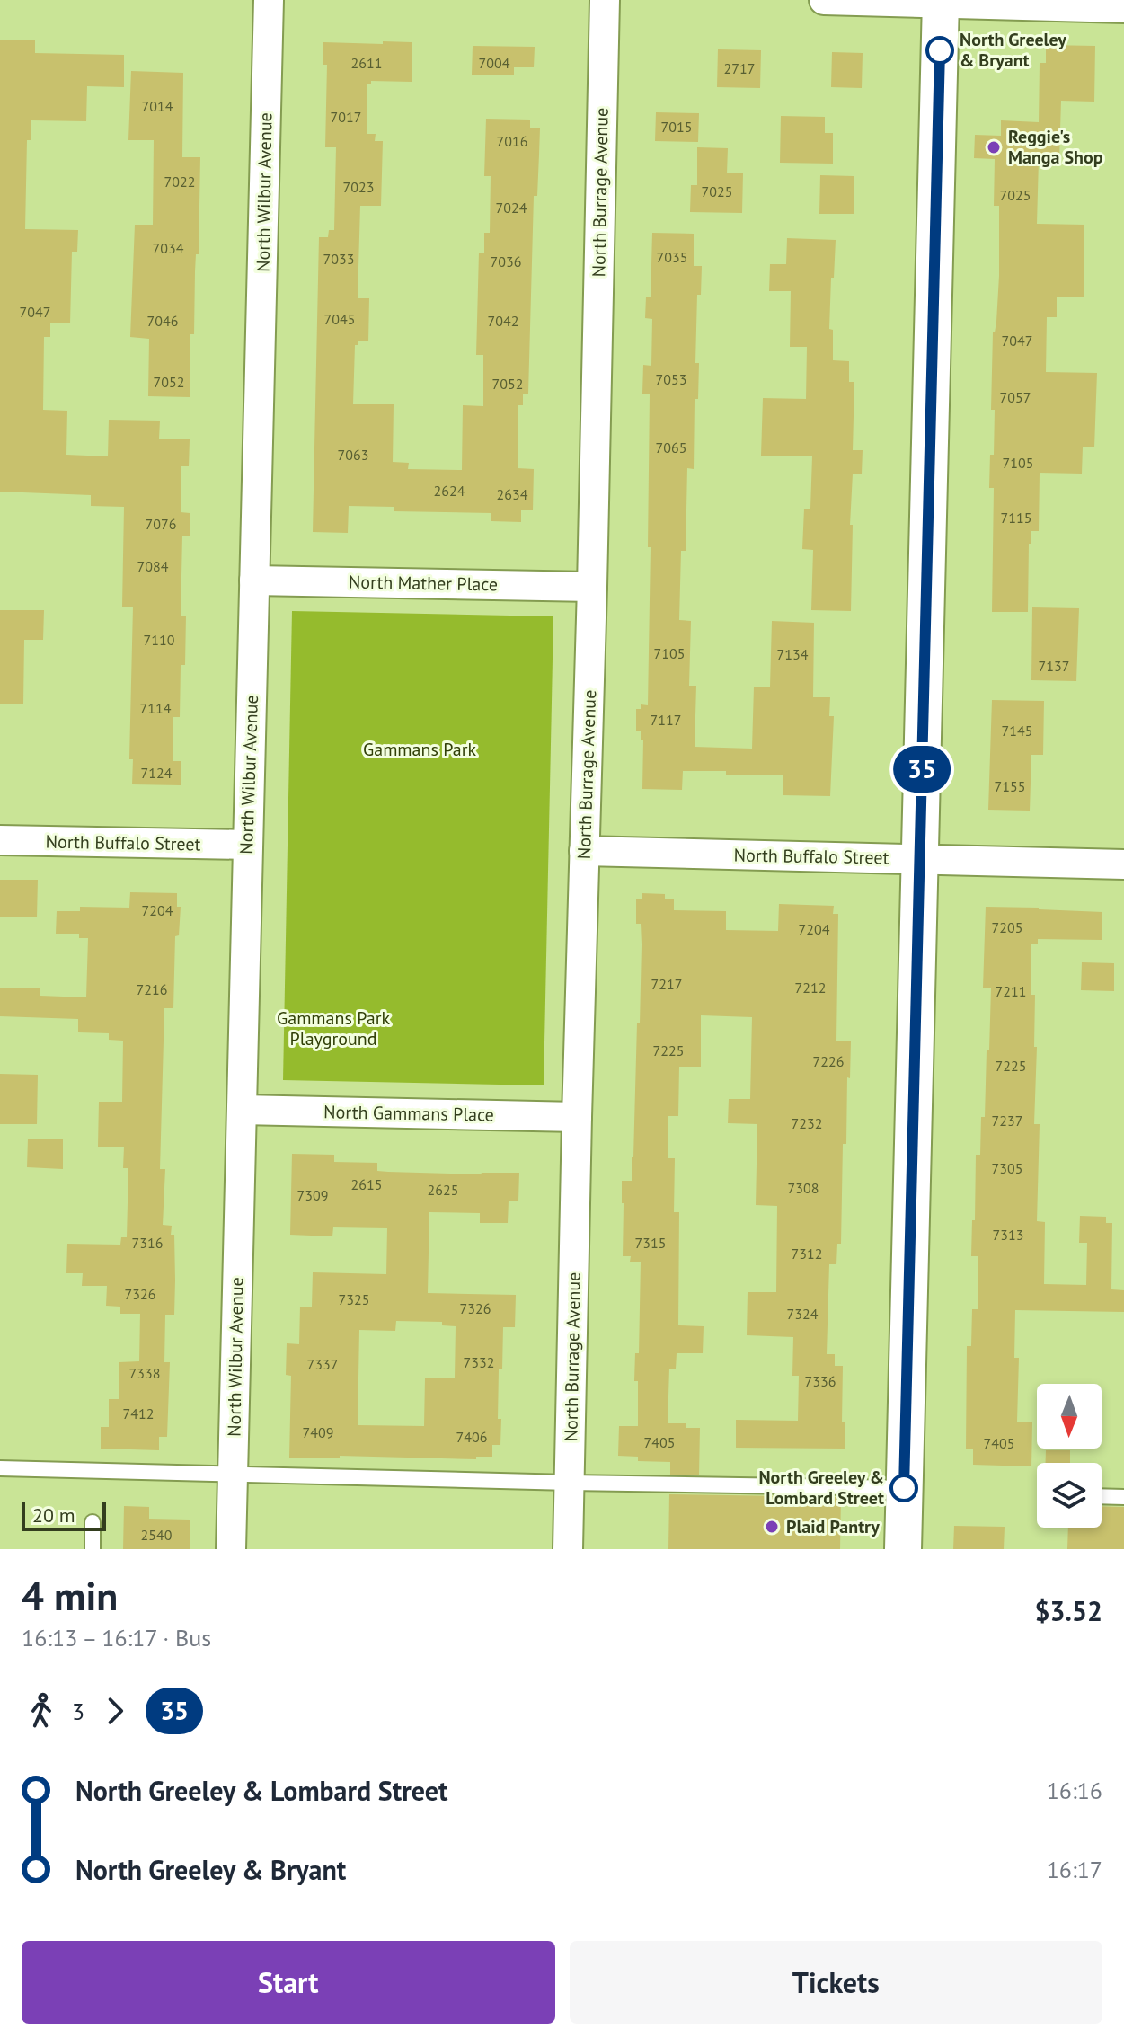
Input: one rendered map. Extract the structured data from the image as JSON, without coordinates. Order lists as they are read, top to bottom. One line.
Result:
{"streets":{"street":["North Wilbur Avenue","North Burrage Avenue","North Mather Place","North Buffalo Street","North Gammans Place"]},"crossings":[["North Wilbur Avenue","North Mather Place"],["North Wilbur Avenue","North Buffalo Street"],["North Wilbur Avenue","North Gammans Place"],["North Burrage Avenue","North Mather Place"],["North Burrage Avenue","North Buffalo Street"],["North Burrage Avenue","North Gammans Place"]],"parks":["Gammans Park","Gammans Park Playground"],"places":["North Greeley & Bryant","Reggie's Manga Shop","North Greeley & Lombard Street","Plaid Pantry"],"lines":["bus line 35"],"house_numbers":["2611","7004","2717","7014","7017","7015","7016","7022","7023","7025","7025","7024","7034","7035","7033","7036","7047","7045","7046","7042","7047","7053","7052","7052","7057","7065","7063","7105","2624","2634","7115","7076","7084","7110","7105","7134","7137","7114","7117","7145","7124","7155","7204","7205","7204","7217","7212","7216","7211","7225","7226","7225","7237","7232","7305","2615","7308","2625","7309","7313","7316","7315","7312","7326","7325","7326","7324","7332","7337","7338","7336","7412","7409","7406","7405","7405","2540"],"scale_bar":"20 m","north":"bottom","page":{"on_map":"35","scale":"20 m","heading":["4 min","16:13 – 16:17 · Bus","$3.52"],"legs":["3","35"],"list":[{"name":"North Greeley & Lombard Street","value":"16:16"},{"name":"North Greeley & Bryant","value":"16:17"}],"buttons":["Start","Tickets"]}}
